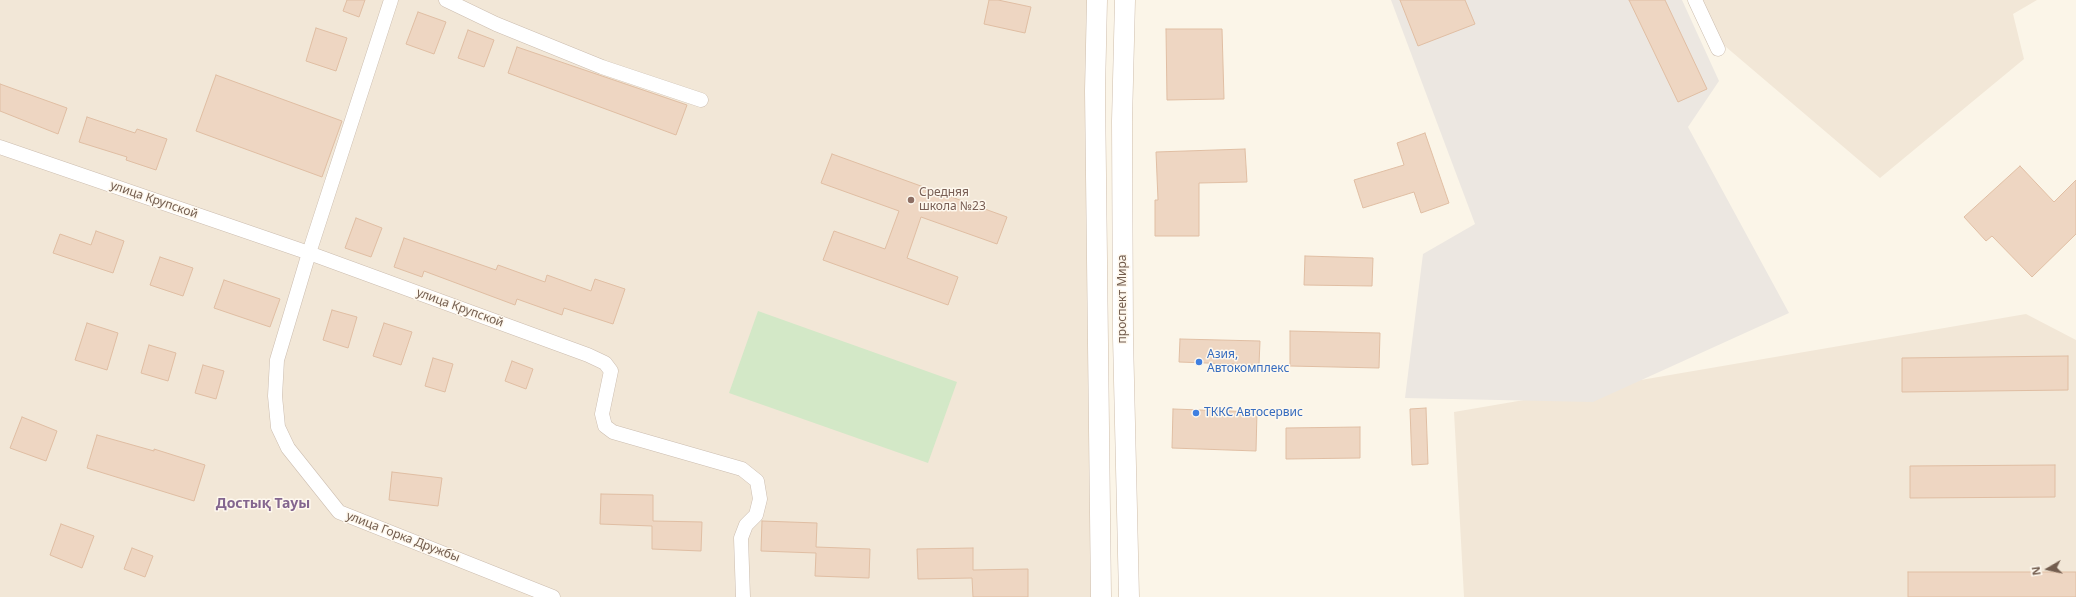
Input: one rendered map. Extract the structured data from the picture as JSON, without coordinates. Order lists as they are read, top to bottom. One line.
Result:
{"streets":{"main road":["проспект Мира"],"street":["улица Крупской","улица Горка Дружбы"]},"crossings":[["улица Крупской","улица Горка Дружбы"]],"districts":["Достық Тауы"],"places":["Средняя школа №23","Азия, Автокомплекс","ТККС Автосервис"],"north":"left"}
